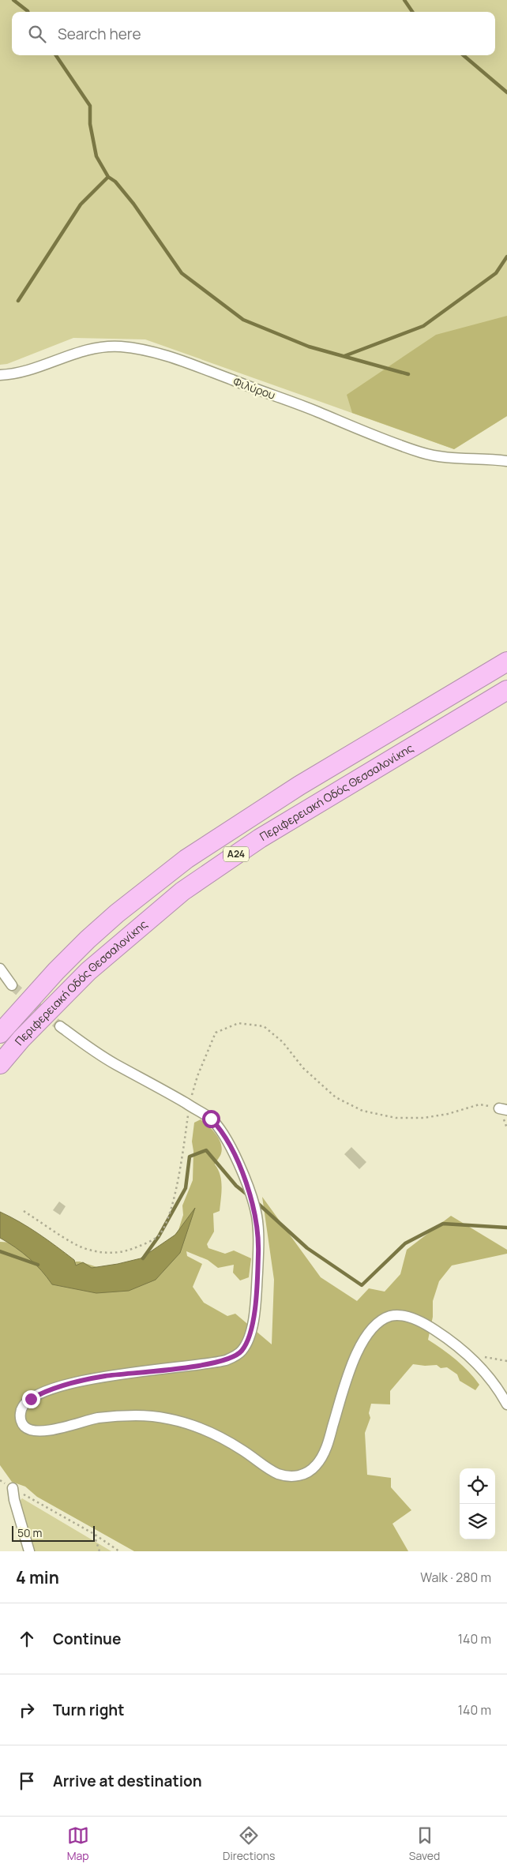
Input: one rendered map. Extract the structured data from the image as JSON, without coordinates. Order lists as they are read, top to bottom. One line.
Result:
{"streets":{"highway":["Περιφερειακή Οδός Θεσσαλονίκης","Α24"],"street":["Φιλύρου"]},"scale_bar":"50 m","page":{"search":"Search here","scale":"50 m","heading":["4 min","Walk · 280 m"],"list":[["Continue","140 m"],["Turn right","140 m"],"Arrive at destination"],"nav":["Map","Directions","Saved"]}}
